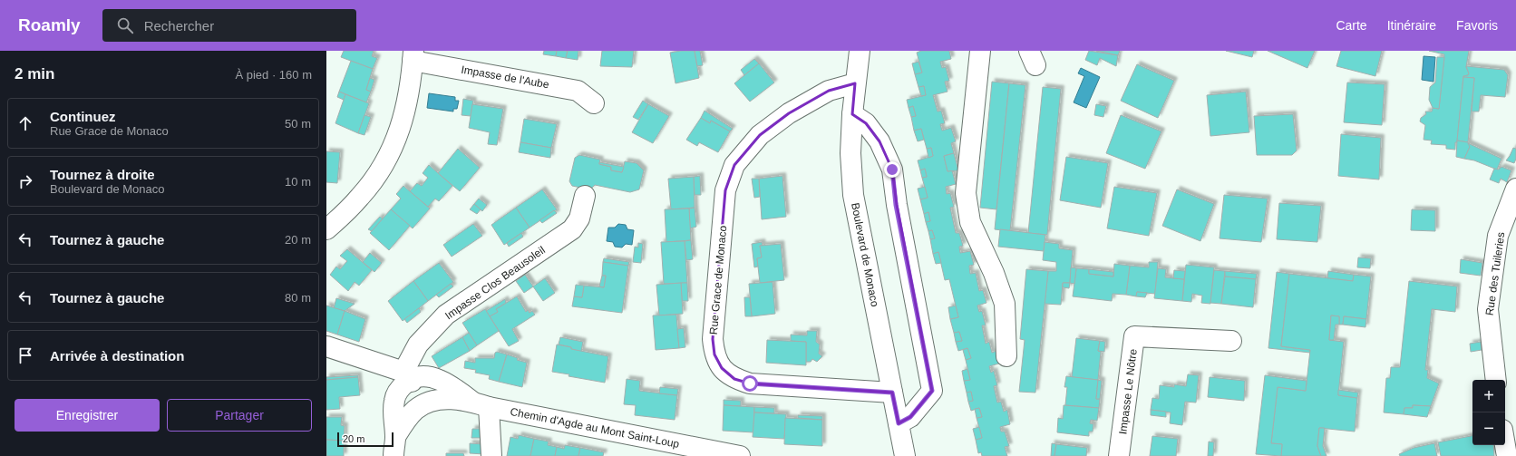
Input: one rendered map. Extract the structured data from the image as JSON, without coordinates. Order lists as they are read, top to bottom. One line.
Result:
{"streets":{"street":["Impasse de l'Aube","Boulevard de Monaco","Rue des Tuileries","Rue Grace de Monaco","Impasse Clos Beausoleil","Impasse Le Nôtre","Chemin d'Agde au Mont Saint-Loup"]},"crossings":[["Boulevard de Monaco","Rue Grace de Monaco"],["Impasse Clos Beausoleil","Chemin d'Agde au Mont Saint-Loup"]],"scale_bar":"20 m","page":{"header":"Roamly","search":"Rechercher","nav":["Carte","Itinéraire","Favoris"],"heading":["2 min","À pied · 160 m"],"list":[["Continuez","Rue Grace de Monaco","50 m"],["Tournez à droite","Boulevard de Monaco","10 m"],["Tournez à gauche","20 m"],["Tournez à gauche","80 m"],"Arrivée à destination"],"map_buttons":["+","−"],"buttons":["Enregistrer","Partager"],"scale":"20 m"}}
